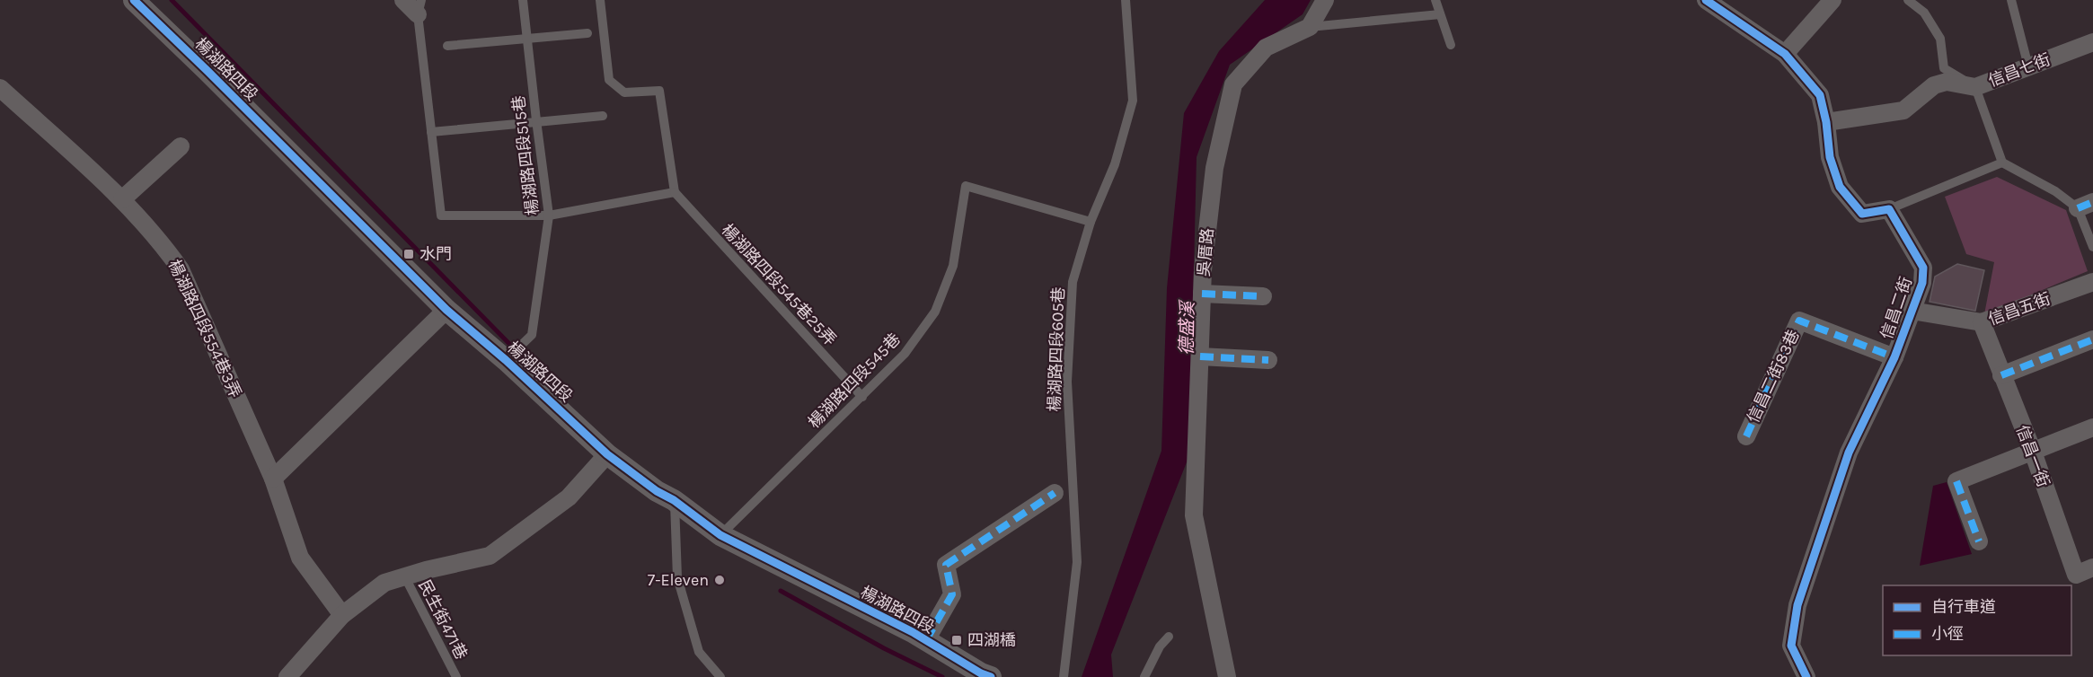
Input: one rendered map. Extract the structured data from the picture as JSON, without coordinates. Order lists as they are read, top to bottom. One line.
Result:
{"streets":{"street":["楊湖路四段","信昌七街","吳厝路","信昌二街","信昌五街","楊湖路四段554巷3弄","信昌二街83巷","信昌一街"],"lane":["楊湖路四段515巷","楊湖路四段545巷25弄","楊湖路四段605巷","楊湖路四段545巷","民生街471巷"]},"crossings":[["楊湖路四段","楊湖路四段515巷"],["楊湖路四段","楊湖路四段545巷"],["楊湖路四段545巷25弄","楊湖路四段545巷"],["信昌二街","信昌五街"],["信昌二街","信昌二街83巷"],["信昌五街","信昌一街"],["楊湖路四段605巷","楊湖路四段545巷"]],"water":["德盛溪"],"places":{"transit":["水門","四湖橋"],"other":["7-Eleven"]},"legend":["自行車道","小徑"]}
